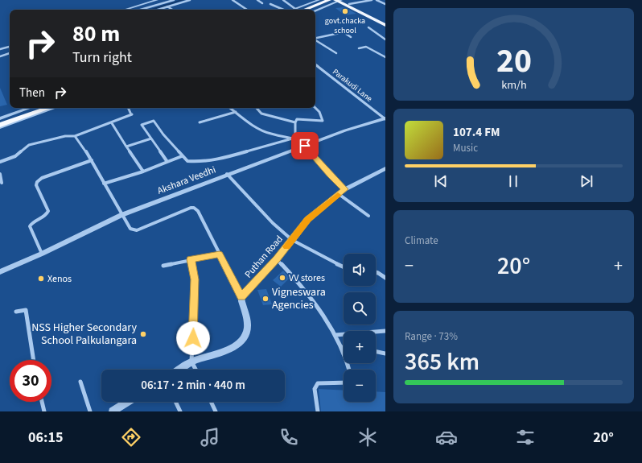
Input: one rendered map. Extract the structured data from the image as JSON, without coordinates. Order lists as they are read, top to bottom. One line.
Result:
{"streets":{"street":["Parakudi Lane","Akshara Veedhi","Puthan Road"]},"crossings":[["Parakudi Lane","Akshara Veedhi"]],"places":["govt.chacka school","VV stores","Xenos","Vigneswara Agencies","NSS Higher Secondary School Palkulangara"],"page":{"turn":["80 m","Turn right"],"then":"Then","song":["107.4 FM","Music"],"tile":["Climate",["Range · 73%","365 km"]],"heat":["−","20°","+"],"map_buttons":["+","−"],"limit":"30","trip":"06:17 · 2 min · 440 m","tabs":["06:15","20°"],"gauge":["20","km/h"]}}
